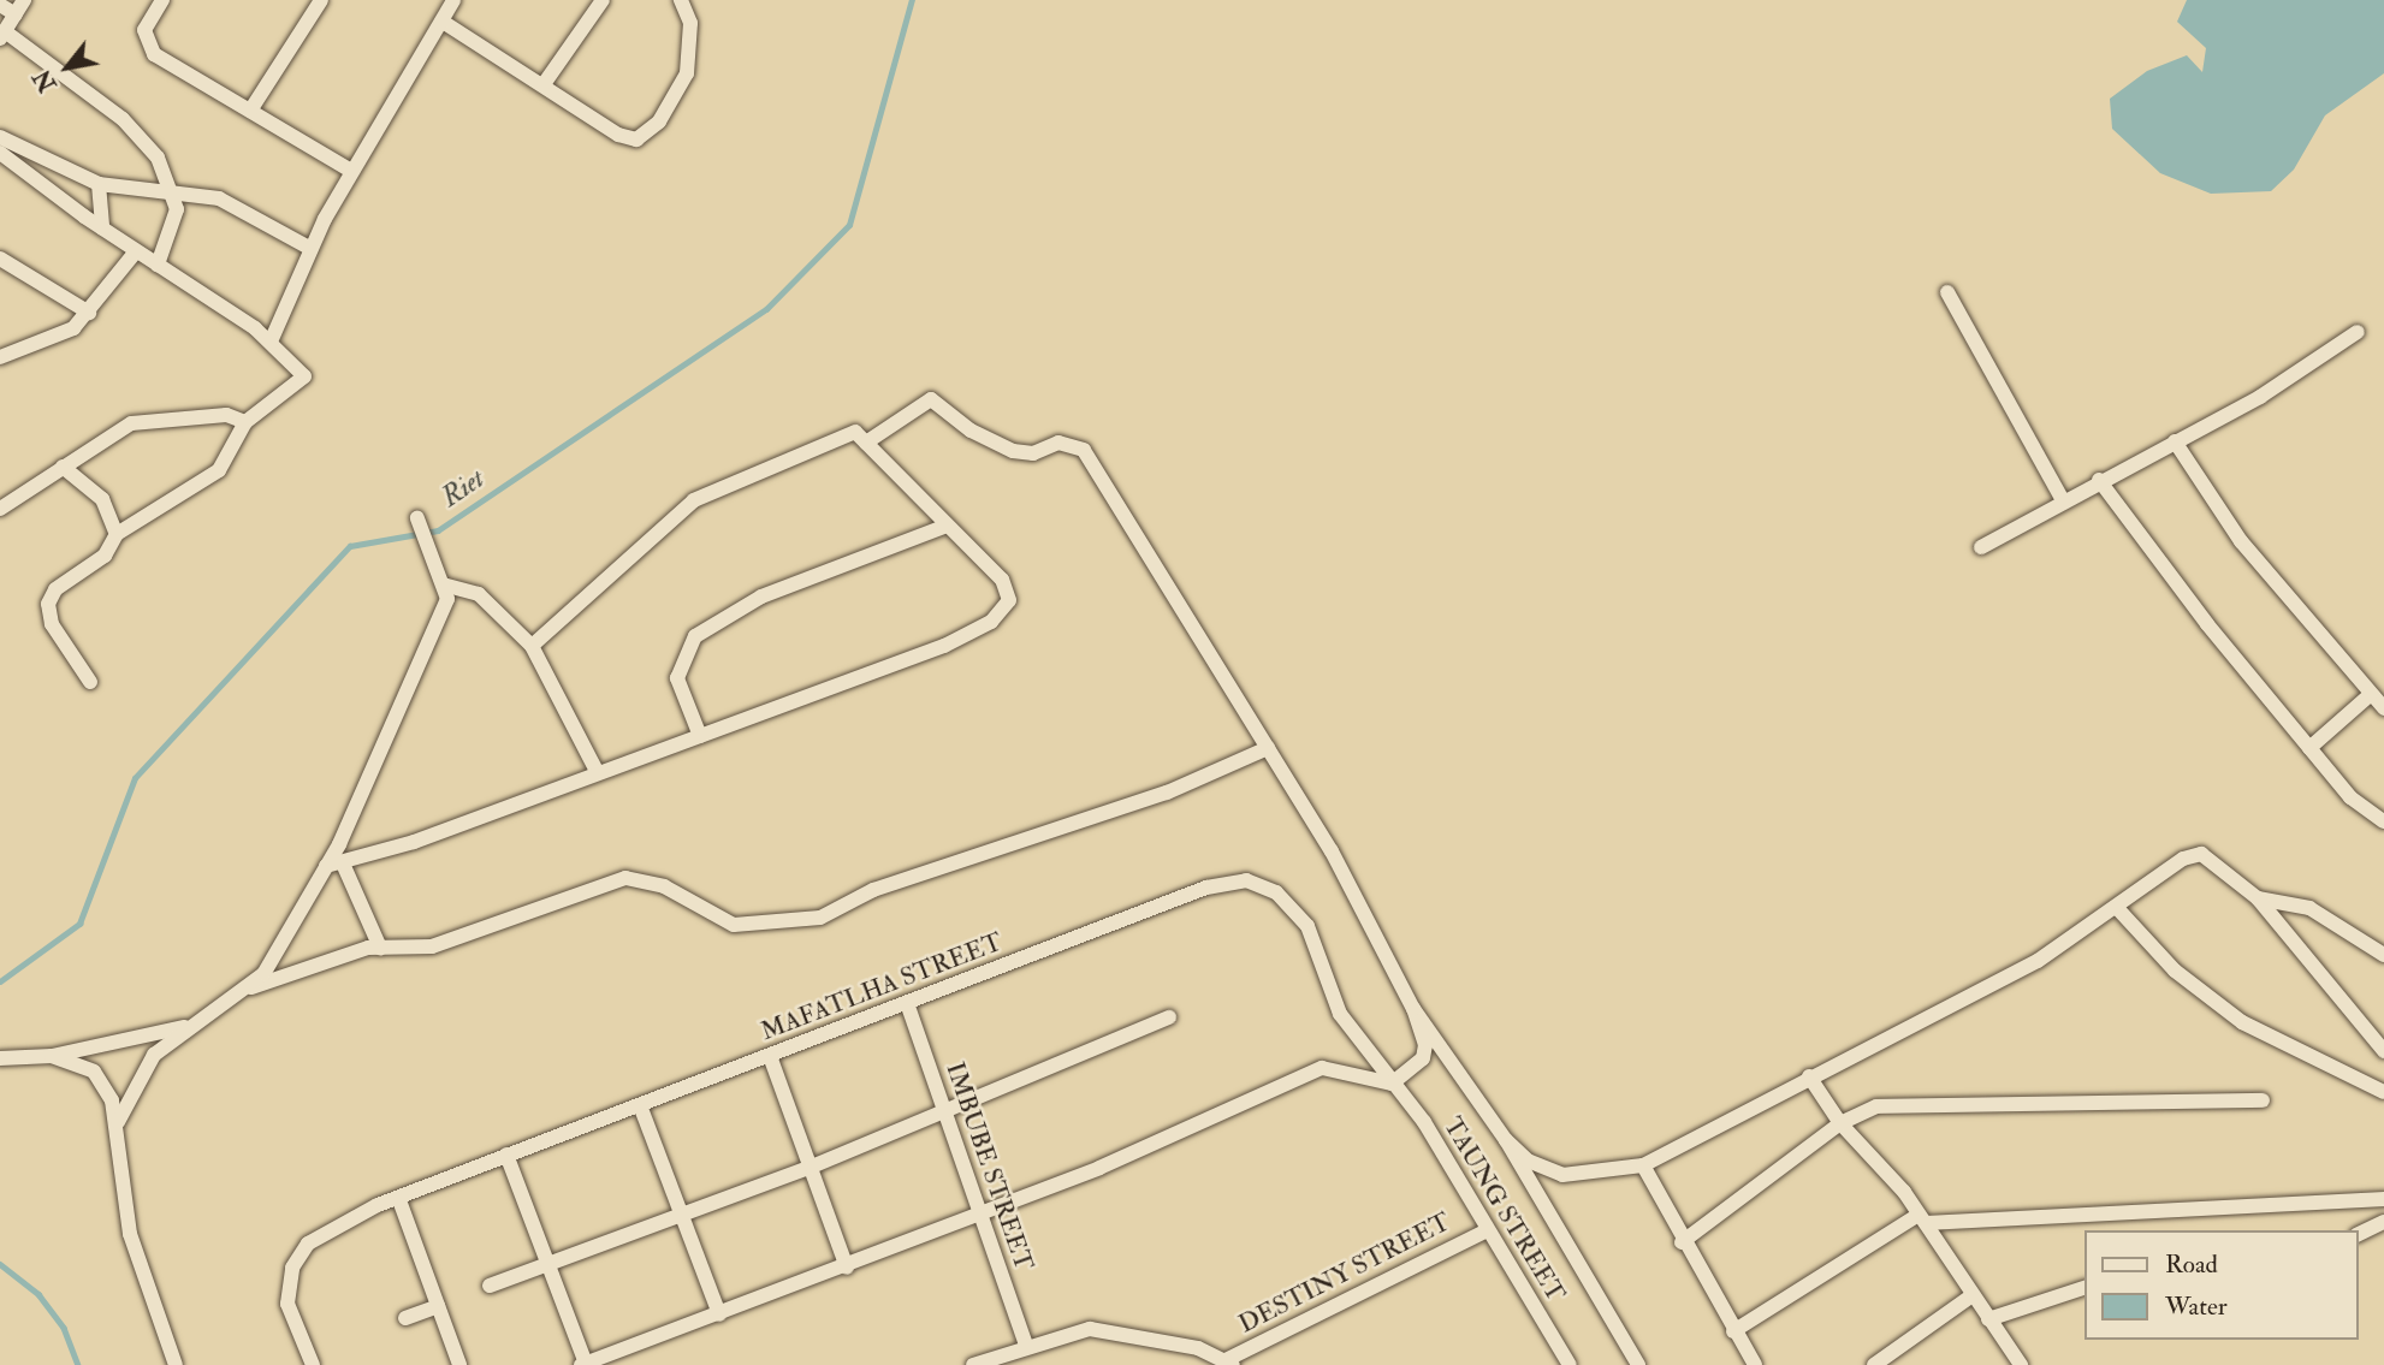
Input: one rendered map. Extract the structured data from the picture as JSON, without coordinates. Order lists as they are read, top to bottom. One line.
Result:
{"streets":{"street":["MAFATLHA STREET","IMBUBE STREET","TAUNG STREET","DESTINY STREET"]},"crossings":[["MAFATLHA STREET","IMBUBE STREET"],["MAFATLHA STREET","TAUNG STREET"],["TAUNG STREET","DESTINY STREET"]],"water":["Riet"],"legend":["Road","Water"],"north":"bottom left"}
